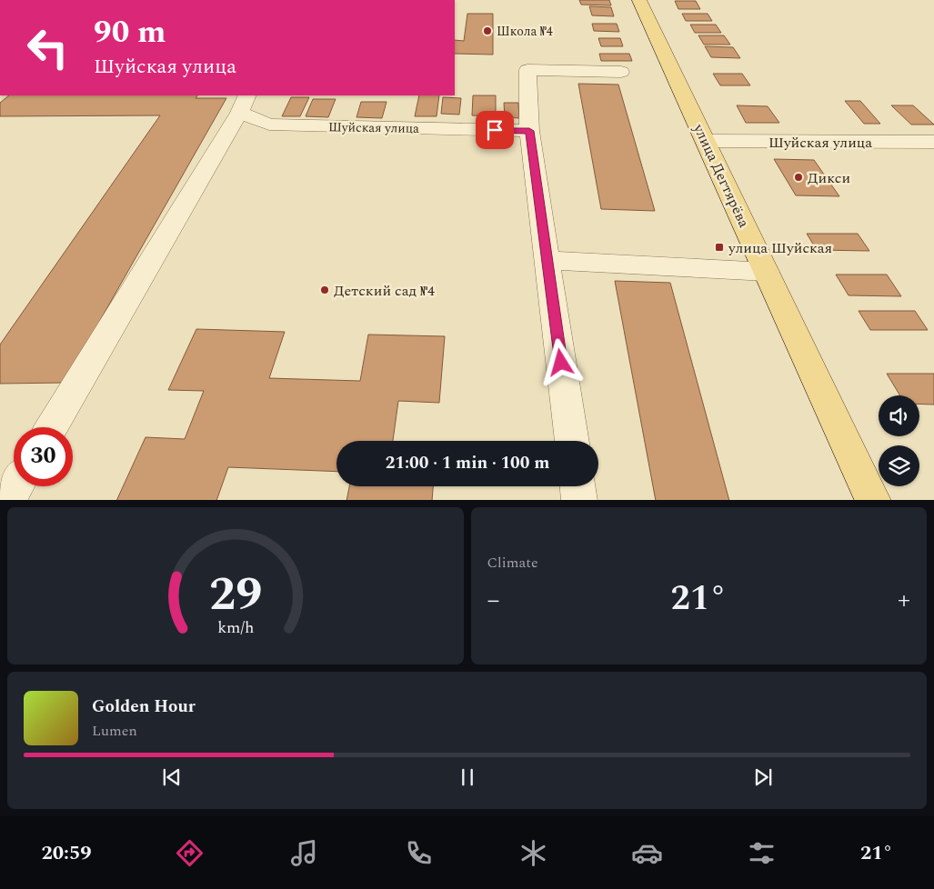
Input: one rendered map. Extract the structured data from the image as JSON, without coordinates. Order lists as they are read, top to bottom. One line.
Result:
{"streets":{"main road":["улица Дегтярёва"],"street":["Шуйская улица"]},"crossings":[["Шуйская улица","улица Дегтярёва"]],"places":{"other":["Школа №4","Дикси","Детский сад №4"],"transit":["улица Шуйская"]},"page":{"turn":["90 m","Шуйская улица"],"limit":"30","trip":"21:00 · 1 min · 100 m","tile":"Climate","heat":["−","21°","+"],"song":["Golden Hour","Lumen"],"tabs":["20:59","21°"],"gauge":["29","km/h"]}}
